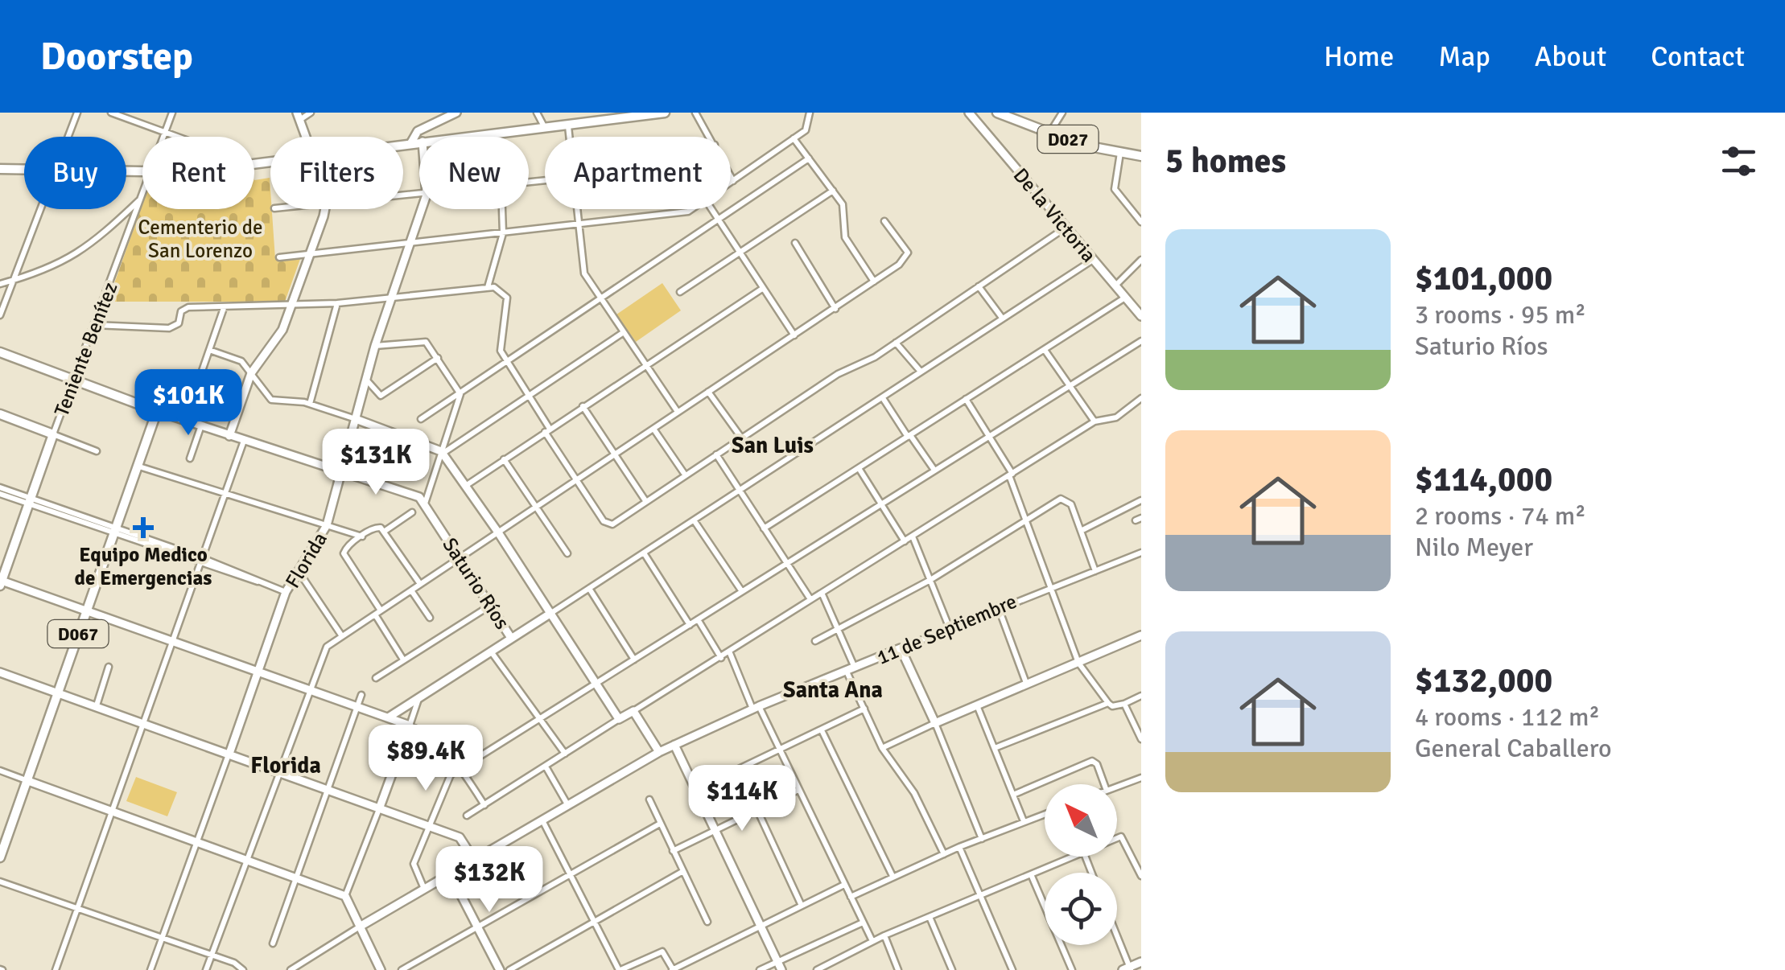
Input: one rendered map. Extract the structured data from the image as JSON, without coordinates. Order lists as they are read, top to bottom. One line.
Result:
{"streets":{"main road":["D027","Teniente Benítez","Saturio Ríos","D067"],"street":["De la Victoria","Florida","11 de Septiembre"]},"crossings":[["Teniente Benítez","Saturio Ríos"],["Florida","Saturio Ríos"],["Saturio Ríos","D067"]],"districts":["San Luis","Santa Ana","Florida"],"parks":["Cementerio de San Lorenzo"],"places":{"health":["Equipo Medico de Emergencias"]},"north":"top left","page":{"header":"Doorstep","nav":["Home","Map","About","Contact"],"heading":"5 homes","chip":["Buy","Rent","Filters","New","Apartment"],"list":[{"name":"$101,000","note":"3 rooms · 95 m² · Saturio Ríos"},{"name":"$114,000","note":"2 rooms · 74 m² · Nilo Meyer"},{"name":"$132,000","note":"4 rooms · 112 m² · General Caballero"}],"price":["$101K","$131K","$89.4K","$114K","$132K"]}}
